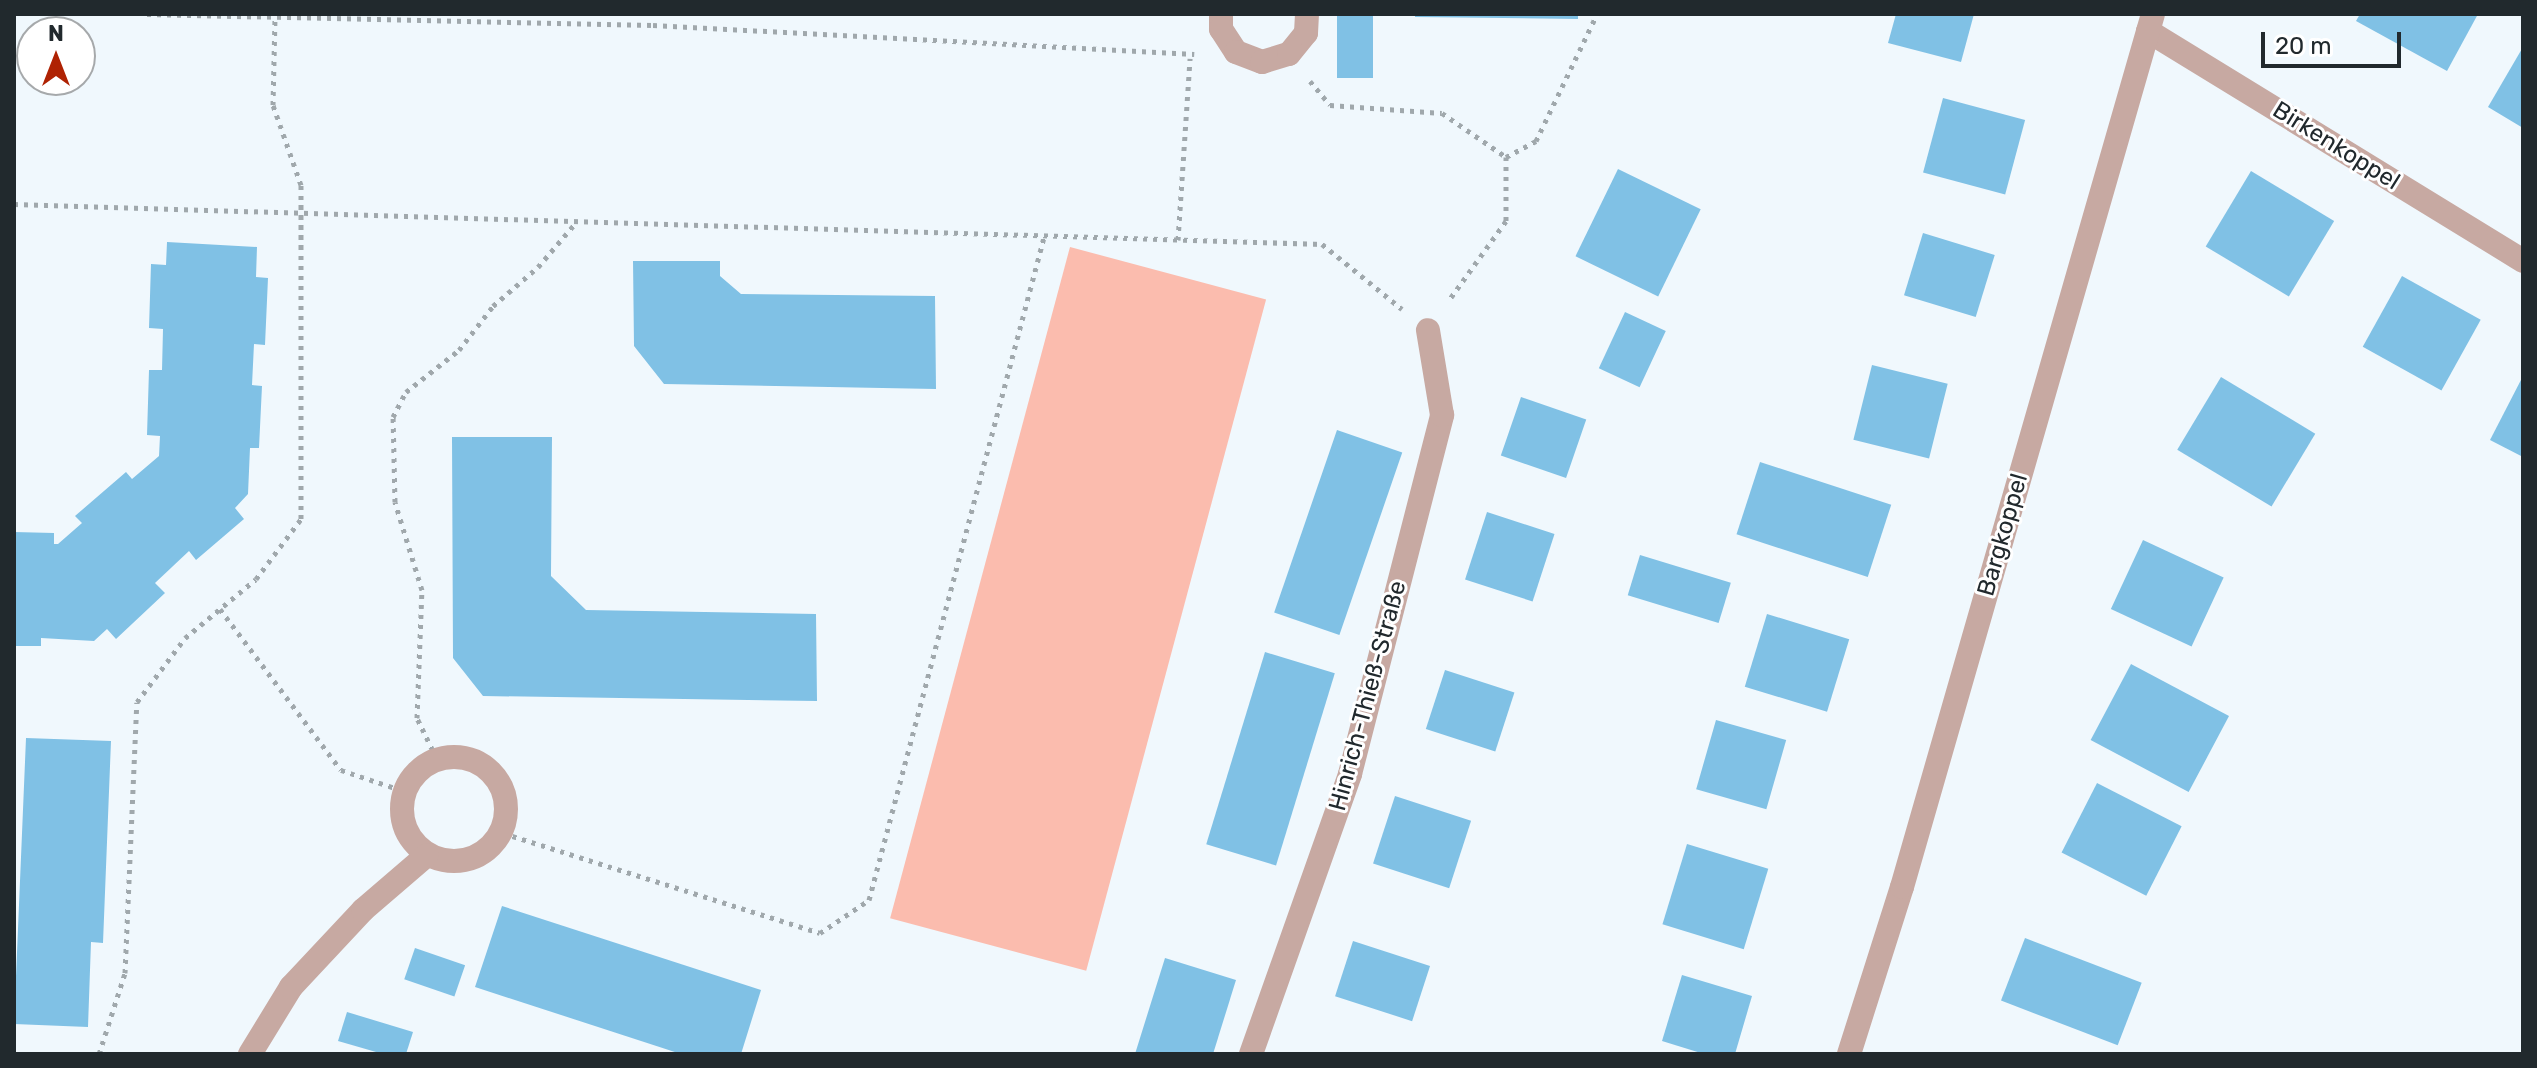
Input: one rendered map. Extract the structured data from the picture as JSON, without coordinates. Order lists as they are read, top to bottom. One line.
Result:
{"streets":{"street":["Birkenkoppel","Bargkoppel","Hinrich-Thieß-Straße"]},"crossings":[["Birkenkoppel","Bargkoppel"]],"scale_bar":"20 m","north":"top"}
